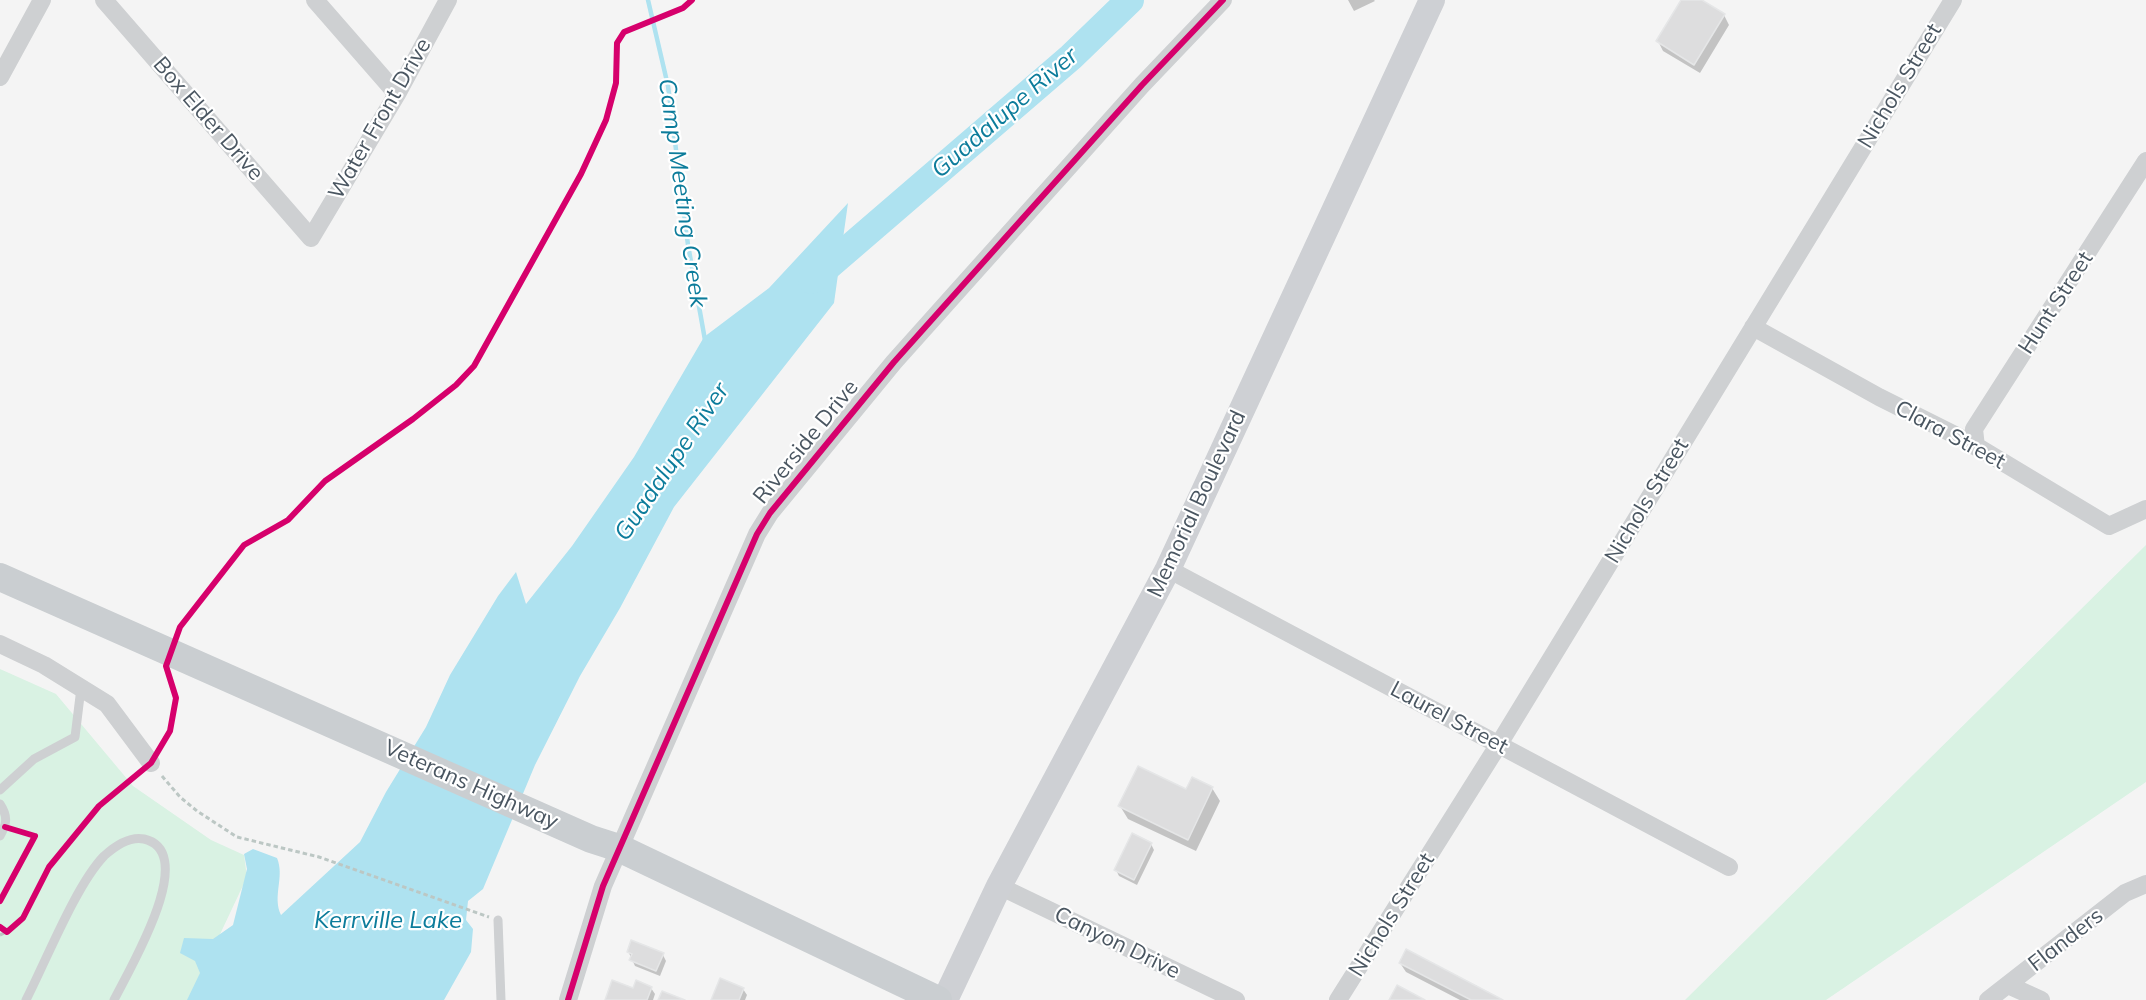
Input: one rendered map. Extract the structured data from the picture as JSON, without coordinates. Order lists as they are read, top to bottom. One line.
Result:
{"streets":{"main road":["Memorial Boulevard","Veterans Highway"],"street":["Nichols Street","Box Elder Drive","Water Front Drive","Hunt Street","Clara Street","Riverside Drive","Laurel Street","Flanders","Canyon Drive"]},"crossings":[["Nichols Street","Clara Street"],["Nichols Street","Laurel Street"],["Box Elder Drive","Water Front Drive"],["Hunt Street","Clara Street"],["Riverside Drive","Veterans Highway"],["Memorial Boulevard","Laurel Street"],["Memorial Boulevard","Canyon Drive"]],"water":["Guadalupe River","Camp Meeting Creek","Kerrville Lake"]}
